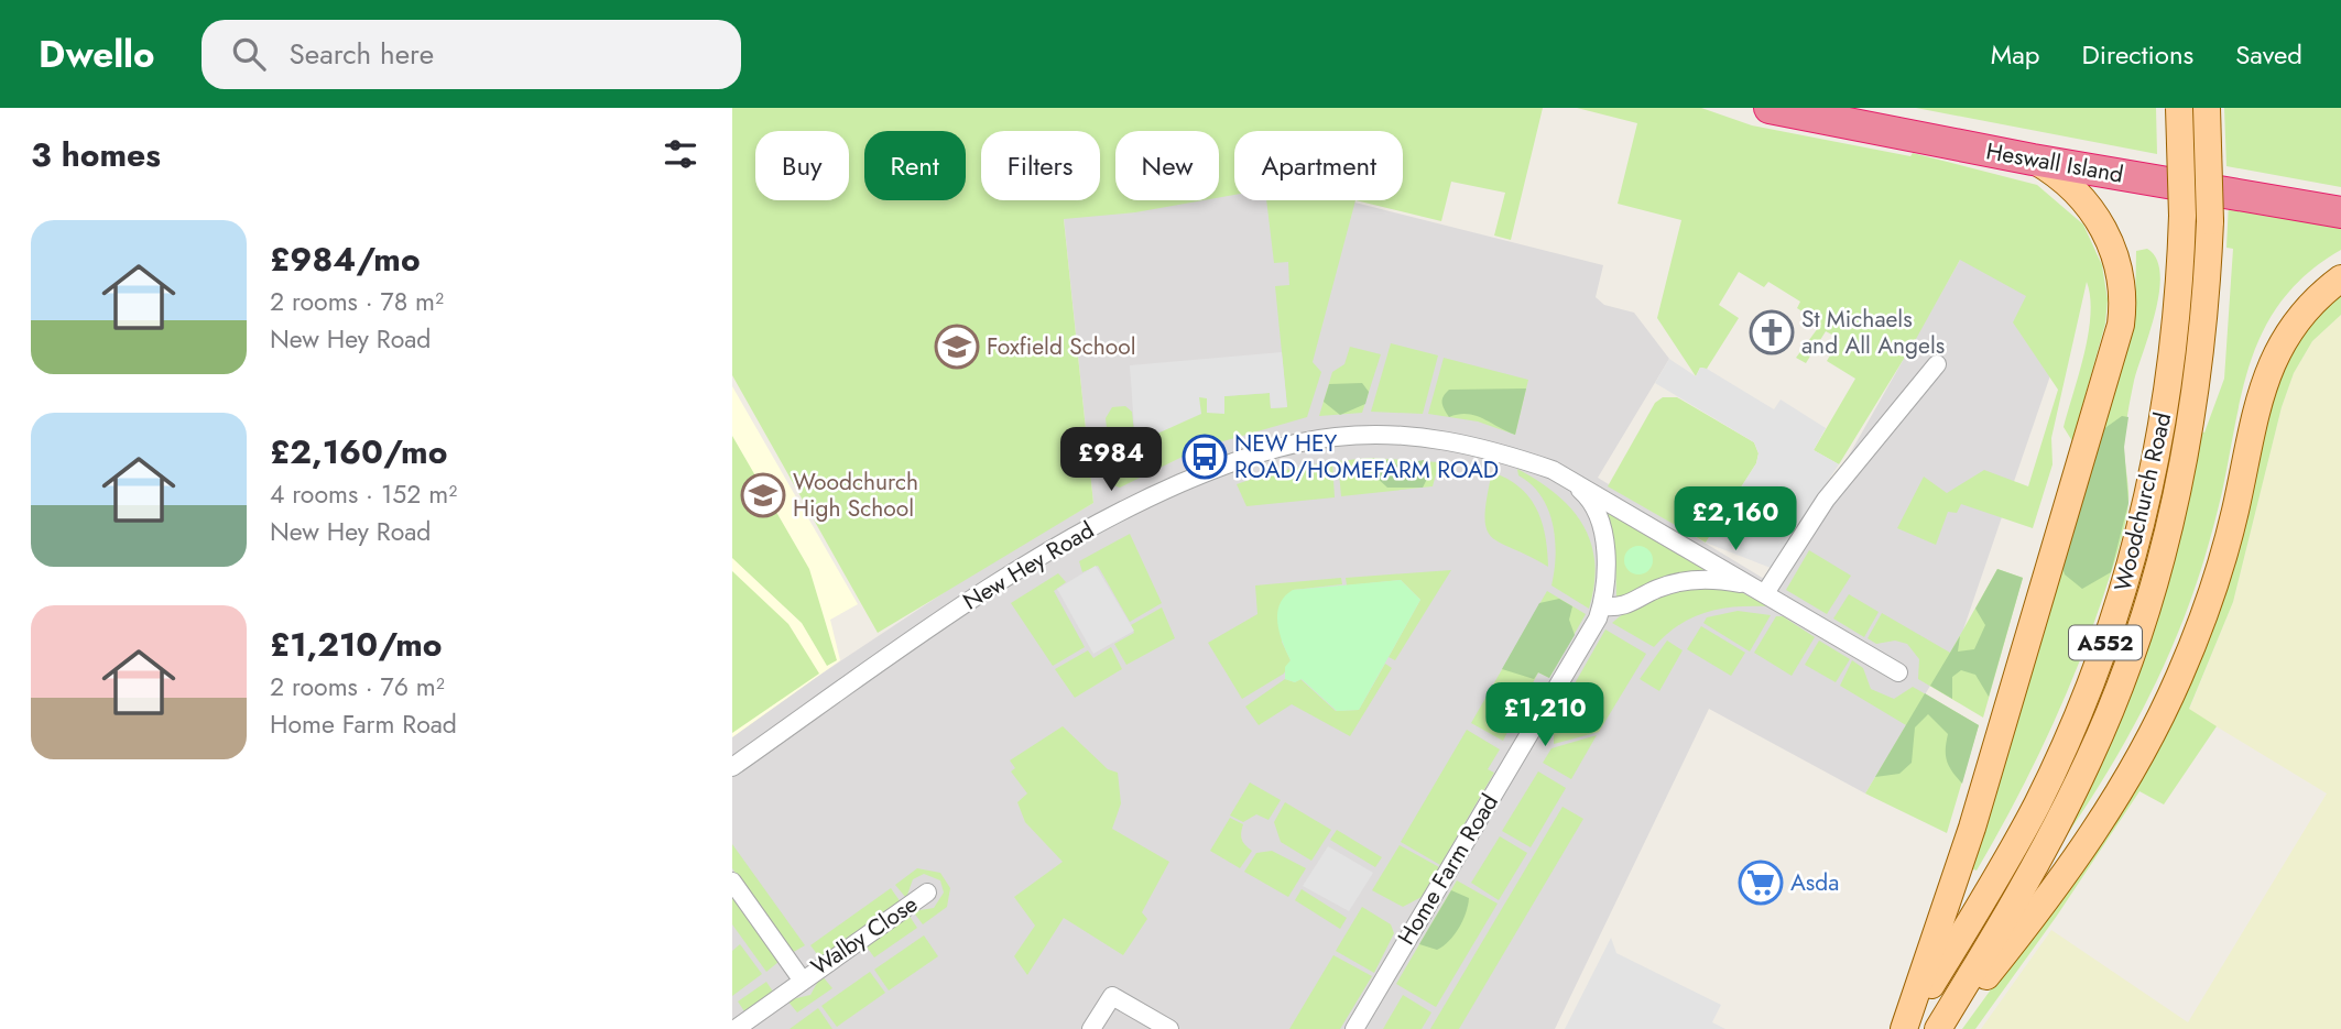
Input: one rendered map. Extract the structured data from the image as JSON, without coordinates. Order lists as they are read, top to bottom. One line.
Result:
{"streets":{"highway":["Heswall Island"],"main road":["Woodchurch Road","A552"],"street":["New Hey Road","Home Farm Road","Walby Close"]},"crossings":[["New Hey Road","Home Farm Road"]],"places":{"church":["St Michaels and All Angels"],"school or university":["Foxfield School","Woodchurch High School"],"bus stop":["NEW HEY ROAD/HOMEFARM ROAD"],"supermarket":["Asda"]},"page":{"header":"Dwello","search":"Search here","nav":["Map","Directions","Saved"],"heading":"3 homes","chip":["Buy","Rent","Filters","New","Apartment"],"list":[{"name":"£984/mo","note":"2 rooms · 78 m² · New Hey Road"},{"name":"£2,160/mo","note":"4 rooms · 152 m² · New Hey Road"},{"name":"£1,210/mo","note":"2 rooms · 76 m² · Home Farm Road"}],"price":["£984","£2,160","£1,210"]}}
